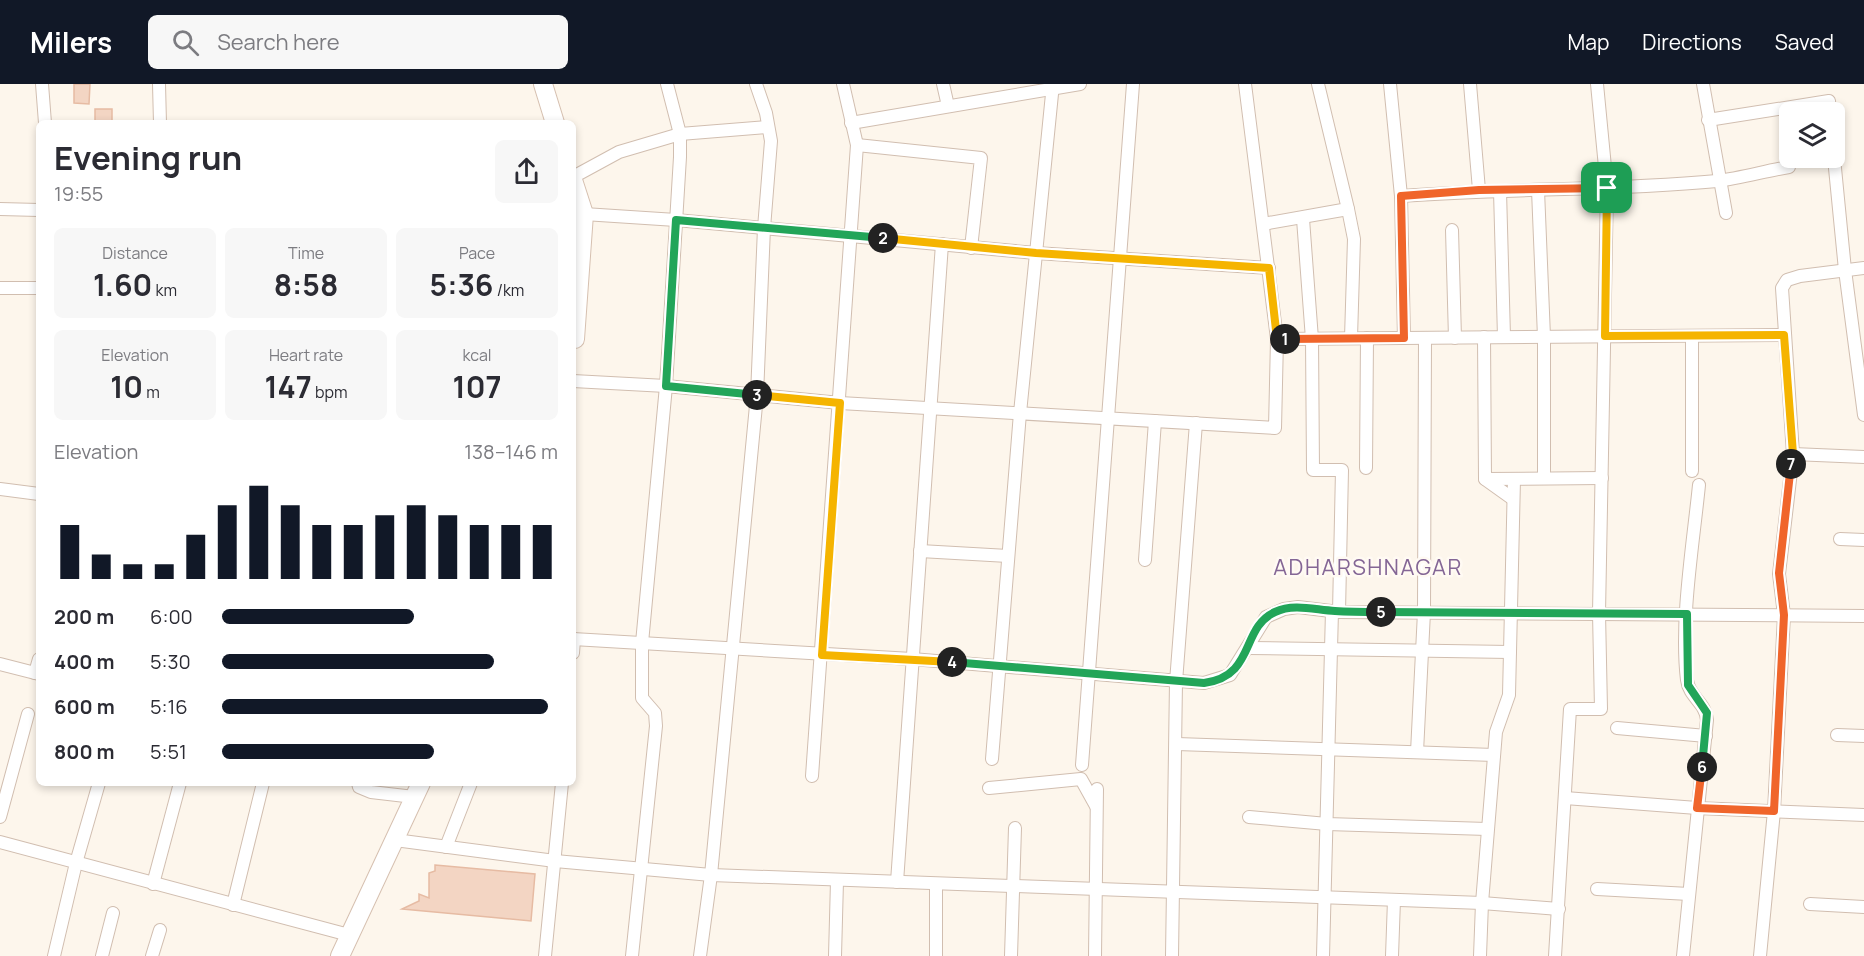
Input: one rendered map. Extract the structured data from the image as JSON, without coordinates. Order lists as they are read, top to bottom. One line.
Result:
{"districts":["ADHARSHNAGAR"],"page":{"header":"Milers","search":"Search here","nav":["Map","Directions","Saved"],"heading":["Evening run","19:55"],"stats":[["Distance","1.60 km"],["Time","8:58"],["Pace","5:36 /km"],["Elevation","10 m"],["Heart rate","147 bpm"],["kcal","107"]],"pins":["2","1","3","7","5","4","6"],"chart":["Elevation","138–146 m"],"list":[{"name":"200 m","note":"6:00"},{"name":"400 m","note":"5:30"},{"name":"600 m","note":"5:16"},{"name":"800 m","note":"5:51"}]}}
